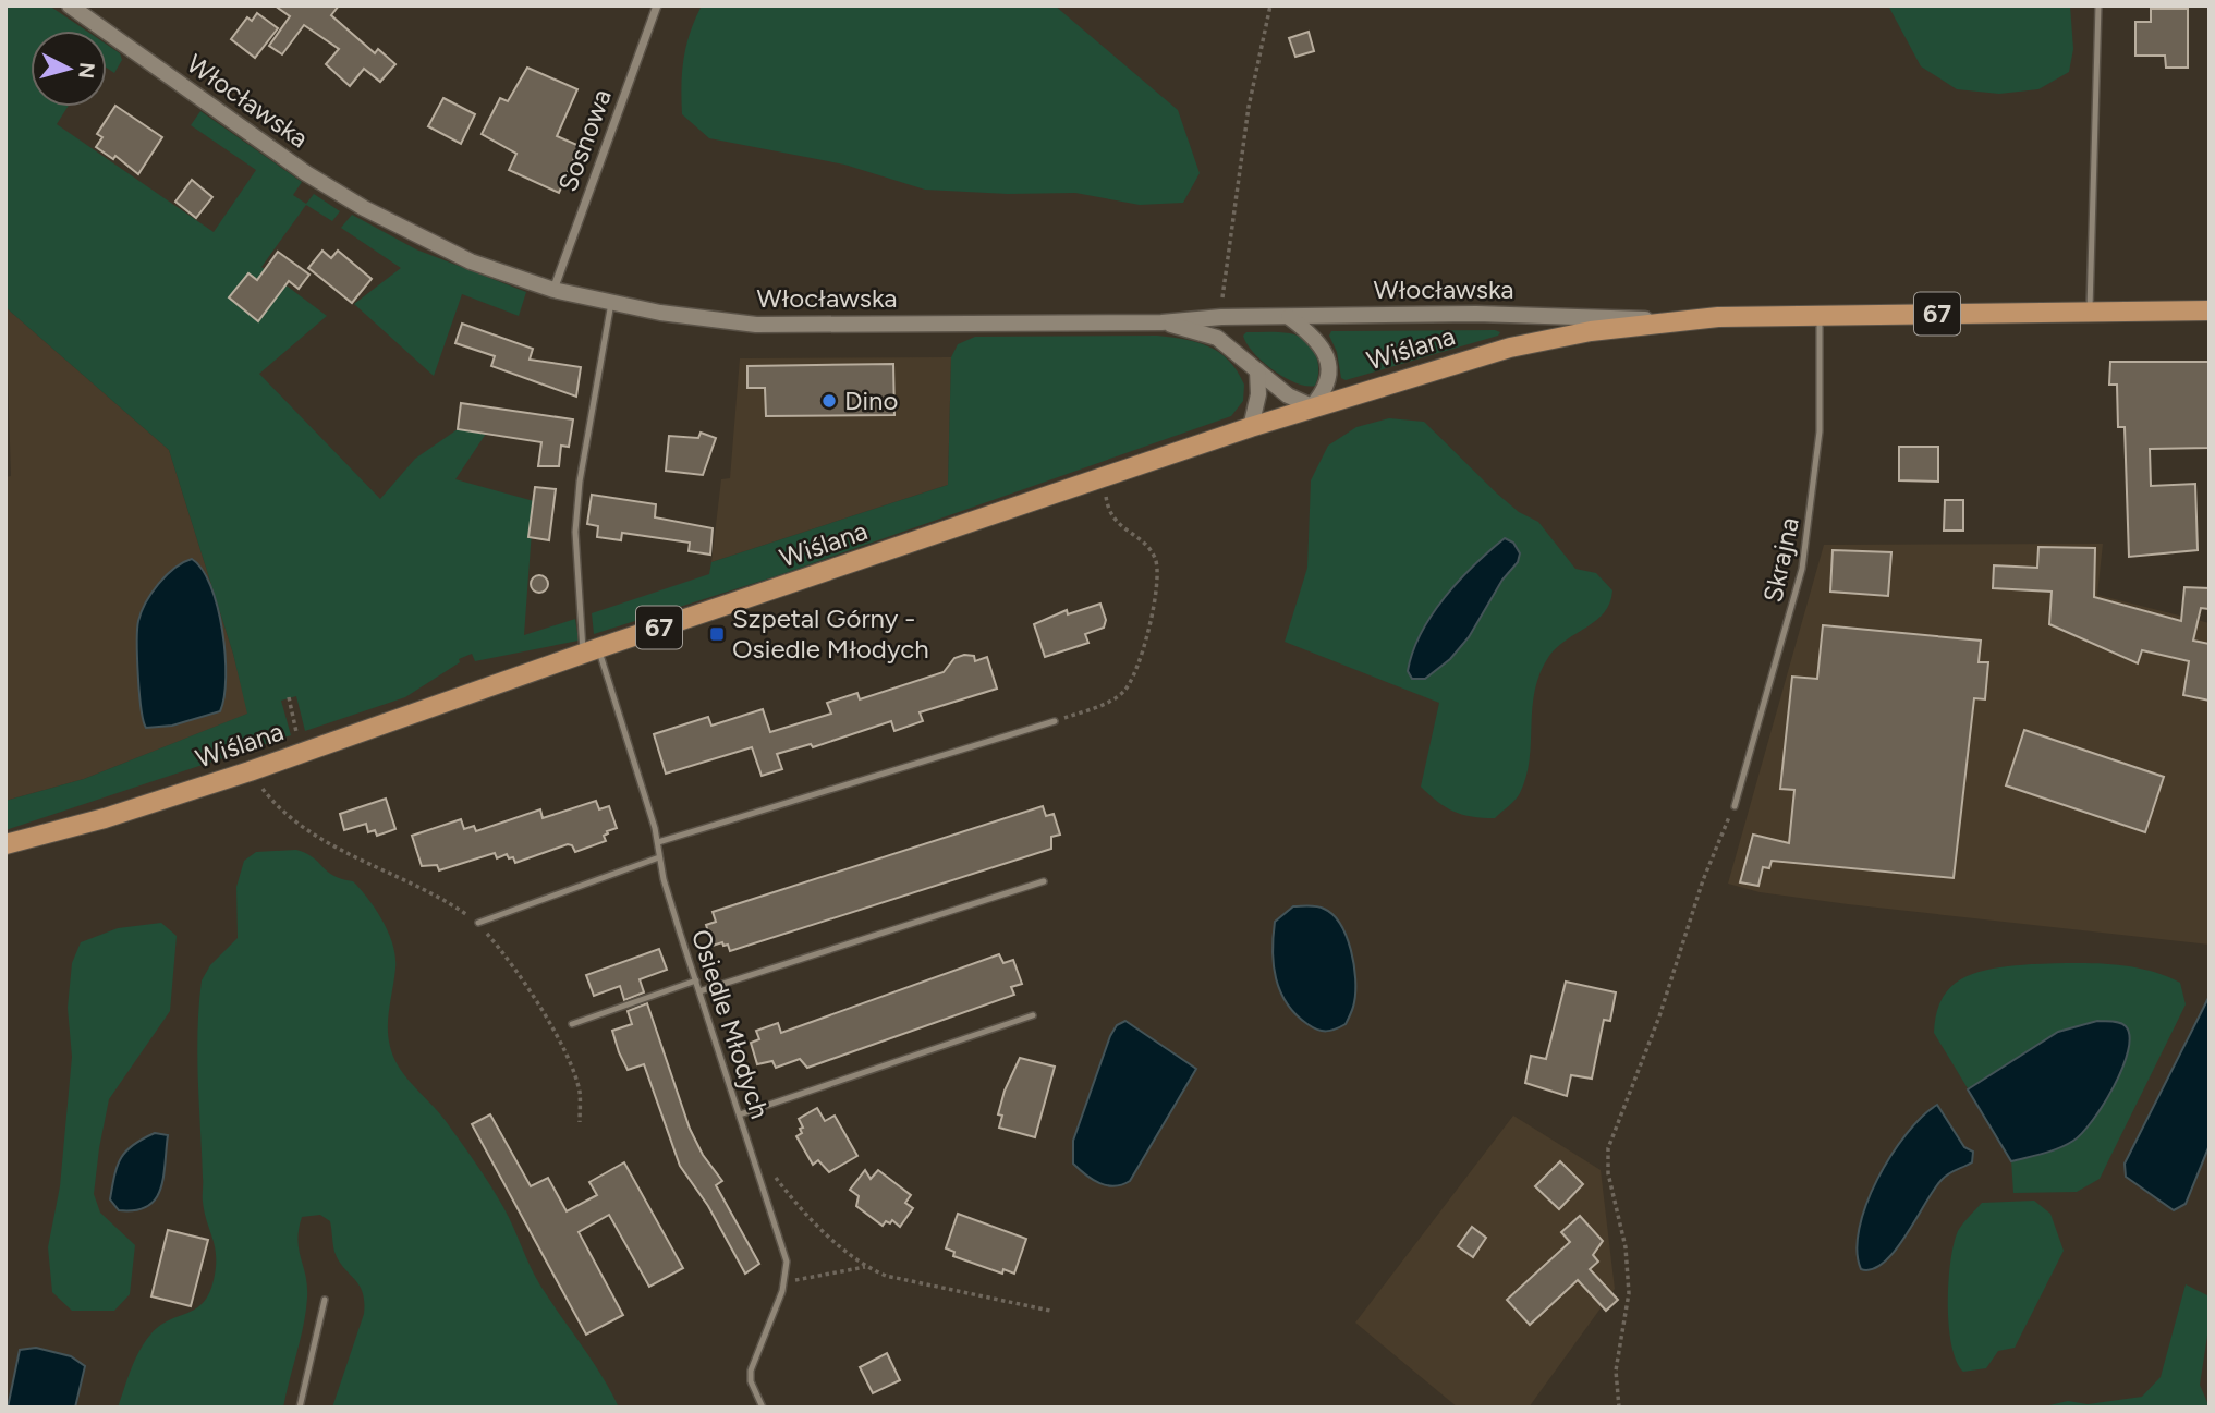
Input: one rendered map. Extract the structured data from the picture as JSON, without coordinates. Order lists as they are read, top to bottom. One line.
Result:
{"streets":{"main road":["Włocławska","67","Wiślana"],"street":["Sosnowa"],"lane":["Skrajna","Osiedle Młodych"]},"crossings":[["Włocławska","Sosnowa"],["Włocławska","67"],["Włocławska","Wiślana"],["Włocławska","Osiedle Młodych"],["67","Wiślana"],["67","Skrajna"],["Wiślana","Osiedle Młodych"]],"places":{"other":["Dino"],"transit":["Szpetal Górny - Osiedle Młodych"]},"north":"right"}
